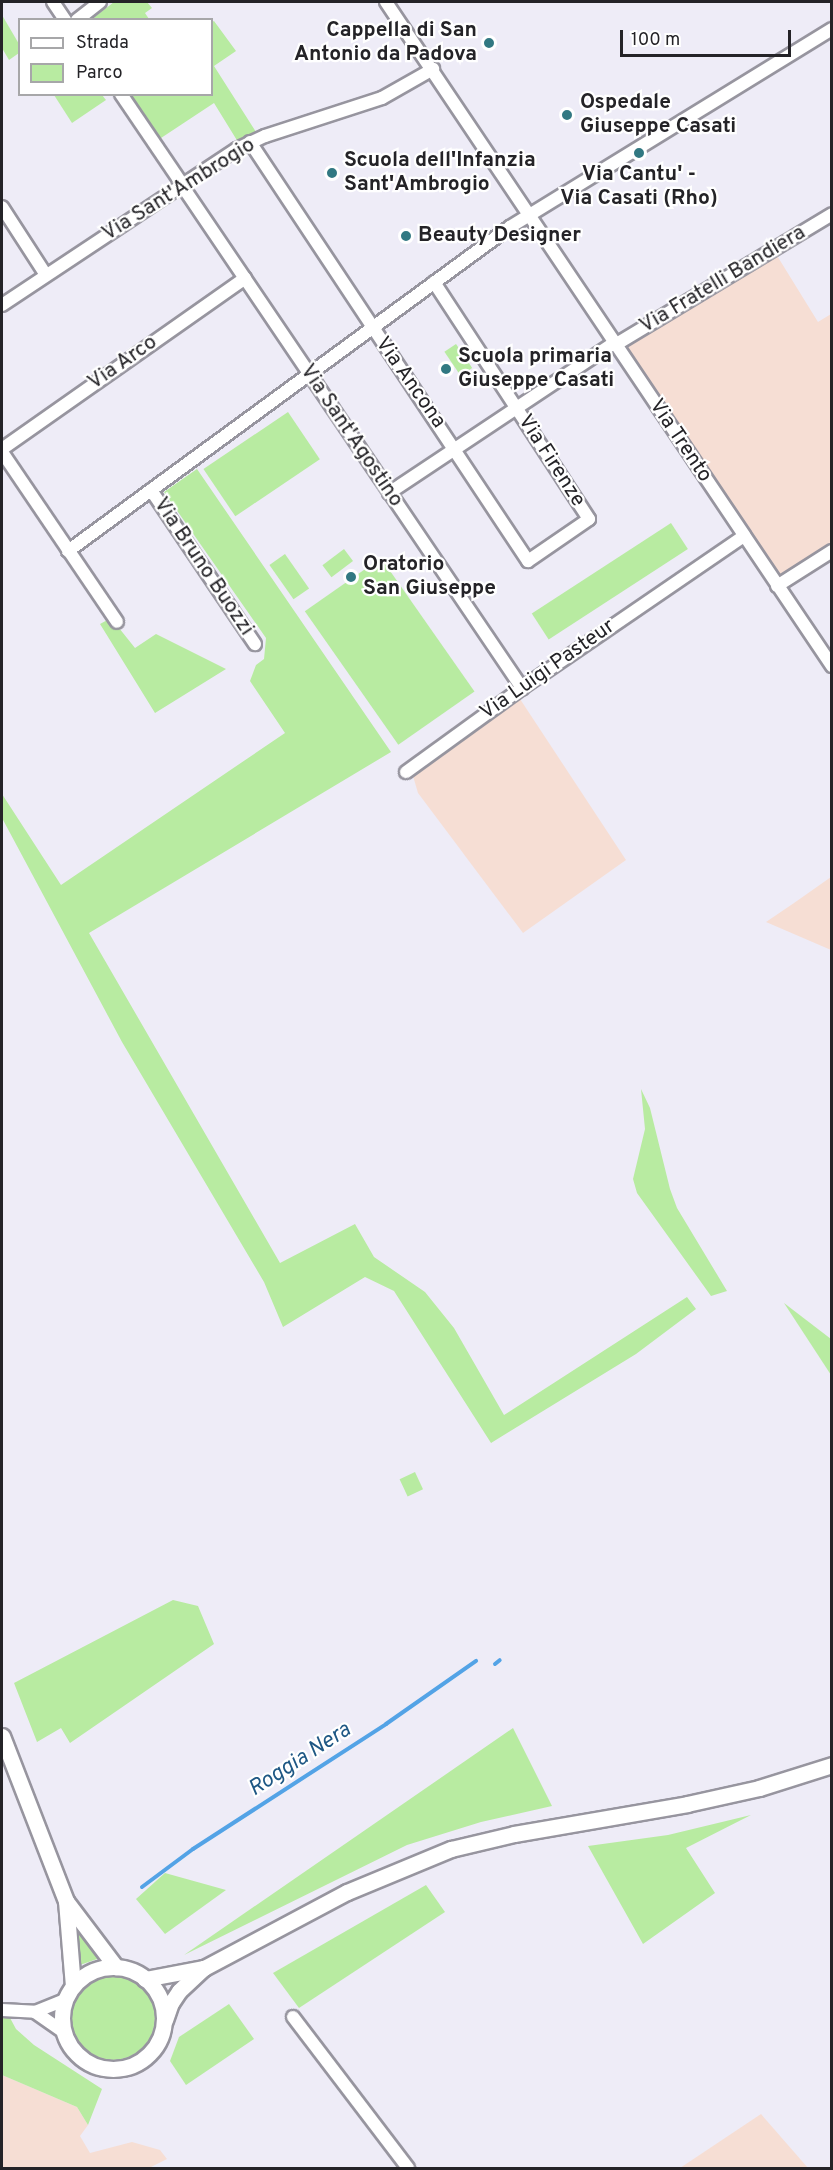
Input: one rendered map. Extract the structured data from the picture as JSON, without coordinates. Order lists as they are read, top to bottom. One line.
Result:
{"streets":{"street":["Via Sant'Ambrogio","Via Fratelli Bandiera","Via Arco","Via Ancona","Via Sant'Agostino","Via Trento","Via Firenze","Via Bruno Buozzi","Via Luigi Pasteur"]},"crossings":[["Via Sant'Ambrogio","Via Ancona"],["Via Sant'Ambrogio","Via Sant'Agostino"],["Via Sant'Ambrogio","Via Trento"],["Via Fratelli Bandiera","Via Ancona"],["Via Fratelli Bandiera","Via Sant'Agostino"],["Via Fratelli Bandiera","Via Trento"],["Via Fratelli Bandiera","Via Firenze"],["Via Arco","Via Sant'Agostino"],["Via Ancona","Via Firenze"],["Via Ancona","Via Bruno Buozzi"],["Via Sant'Agostino","Via Bruno Buozzi"],["Via Sant'Agostino","Via Luigi Pasteur"],["Via Trento","Via Bruno Buozzi"],["Via Trento","Via Luigi Pasteur"],["Via Firenze","Via Bruno Buozzi"]],"water":["Roggia Nera"],"places":["Cappella di San Antonio da Padova","Ospedale Giuseppe Casati","Via Cantu' - Via Casati (Rho)","Scuola dell'Infanzia Sant'Ambrogio","Beauty Designer","Scuola primaria Giuseppe Casati","Oratorio San Giuseppe"],"legend":["Strada","Parco"],"scale_bar":"100 m"}
